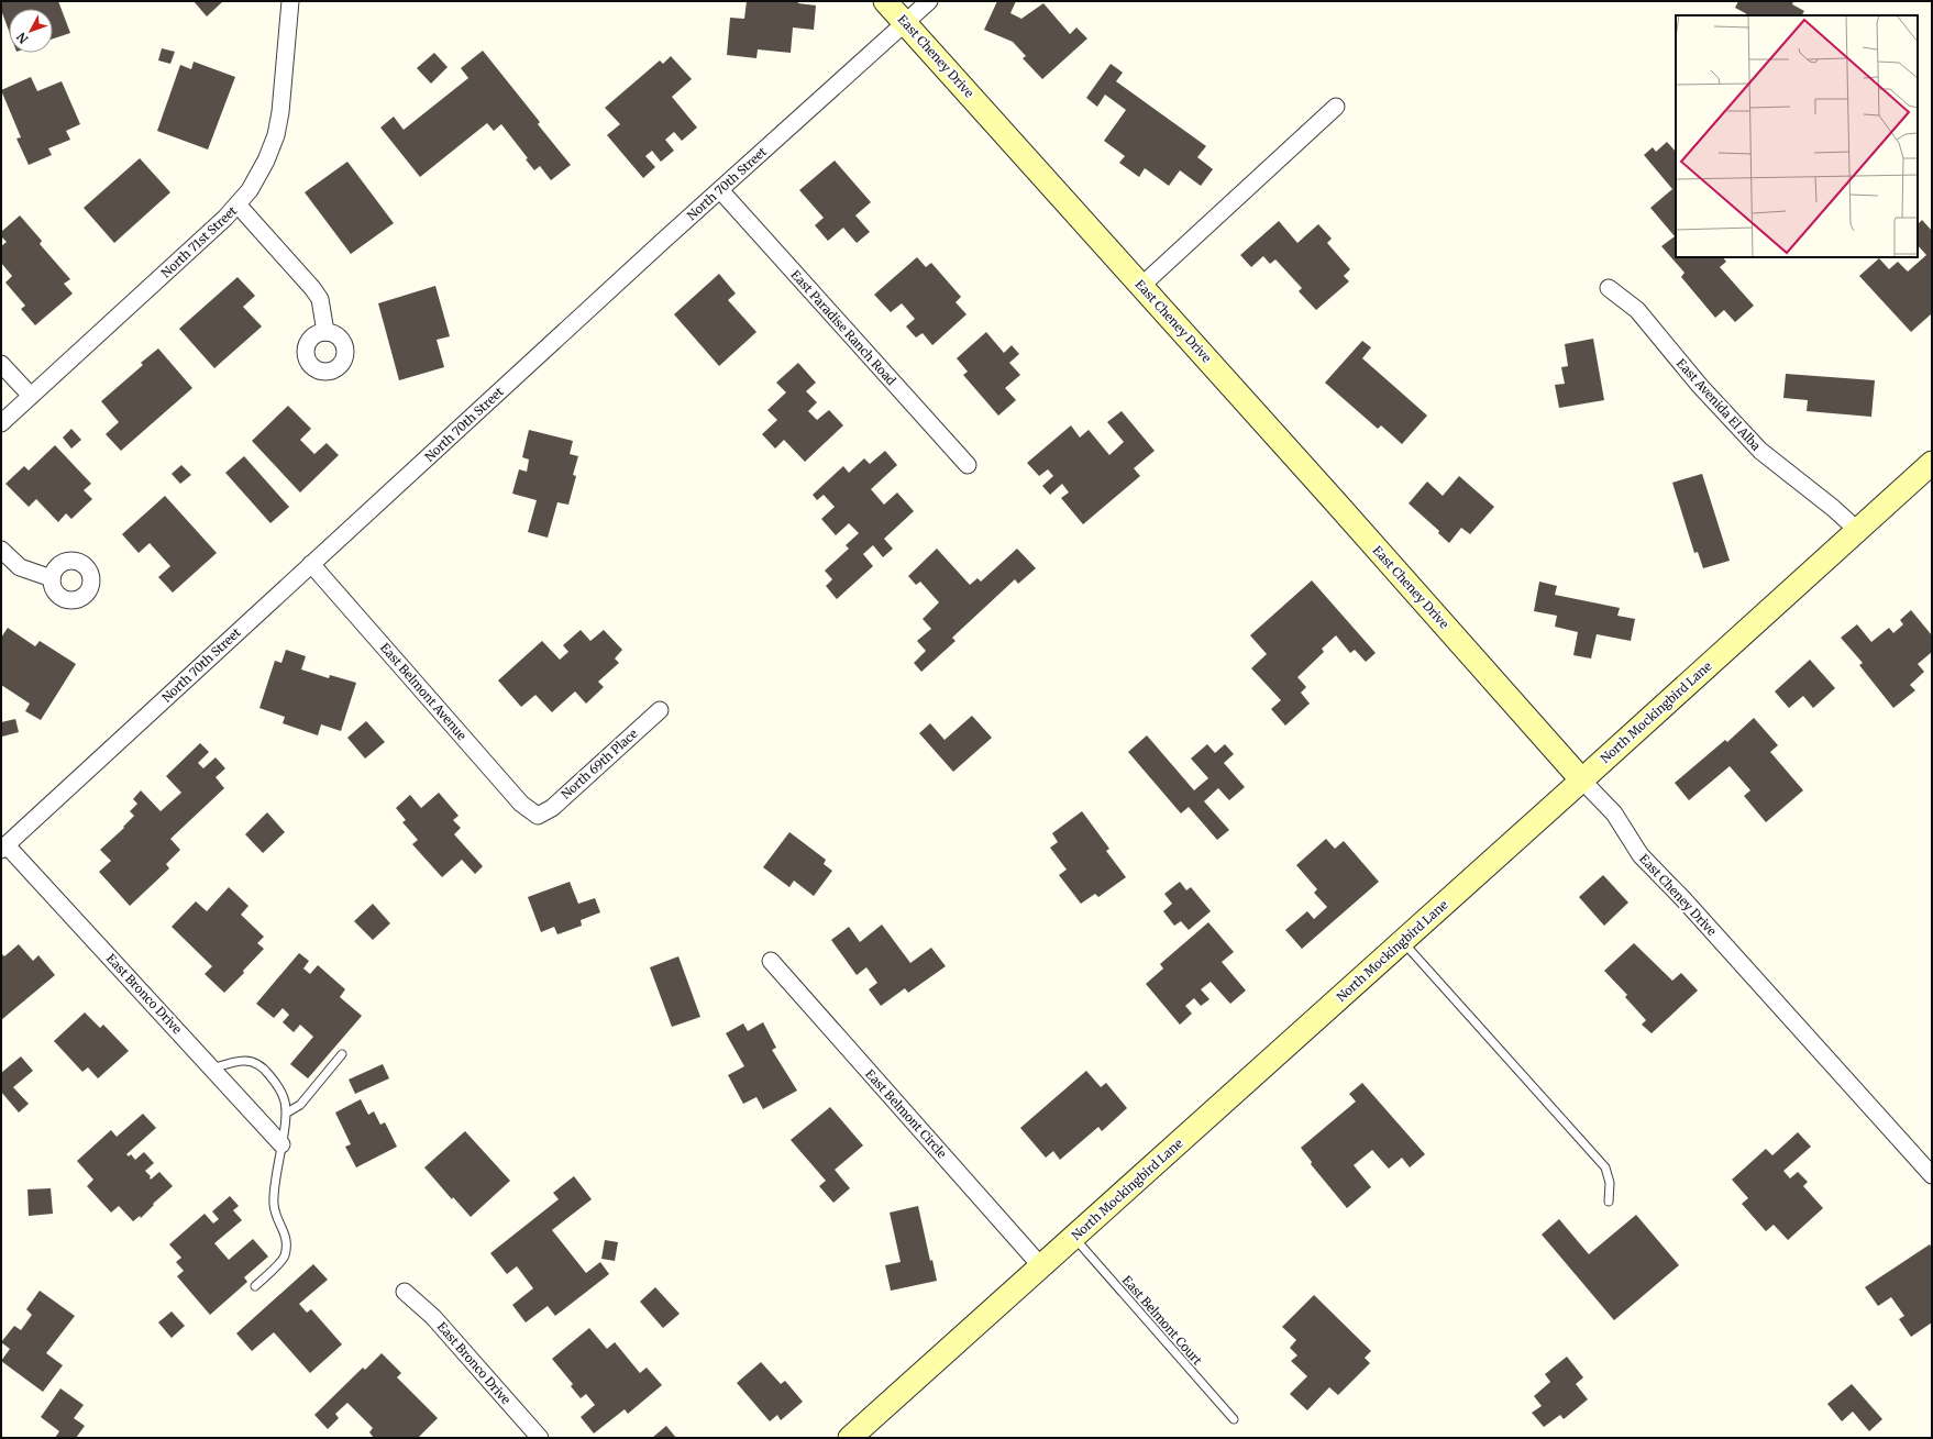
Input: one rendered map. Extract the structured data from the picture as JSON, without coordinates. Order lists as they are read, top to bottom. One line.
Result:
{"streets":{"street":["East Cheney Drive","North 70th Street","North 71st Street","East Paradise Ranch Road","East Avenida El Alba","East Belmont Avenue","North Mockingbird Lane","North 69th Place","East Bronco Drive","East Belmont Circle"],"lane":["East Belmont Court"]},"crossings":[["East Cheney Drive","North 70th Street"],["East Cheney Drive","North Mockingbird Lane"],["North 70th Street","East Paradise Ranch Road"],["North 70th Street","East Belmont Avenue"],["North 70th Street","East Bronco Drive"],["East Avenida El Alba","North Mockingbird Lane"],["East Belmont Avenue","North 69th Place"],["North Mockingbird Lane","East Belmont Circle"],["North Mockingbird Lane","East Belmont Court"]],"north":"bottom left"}
